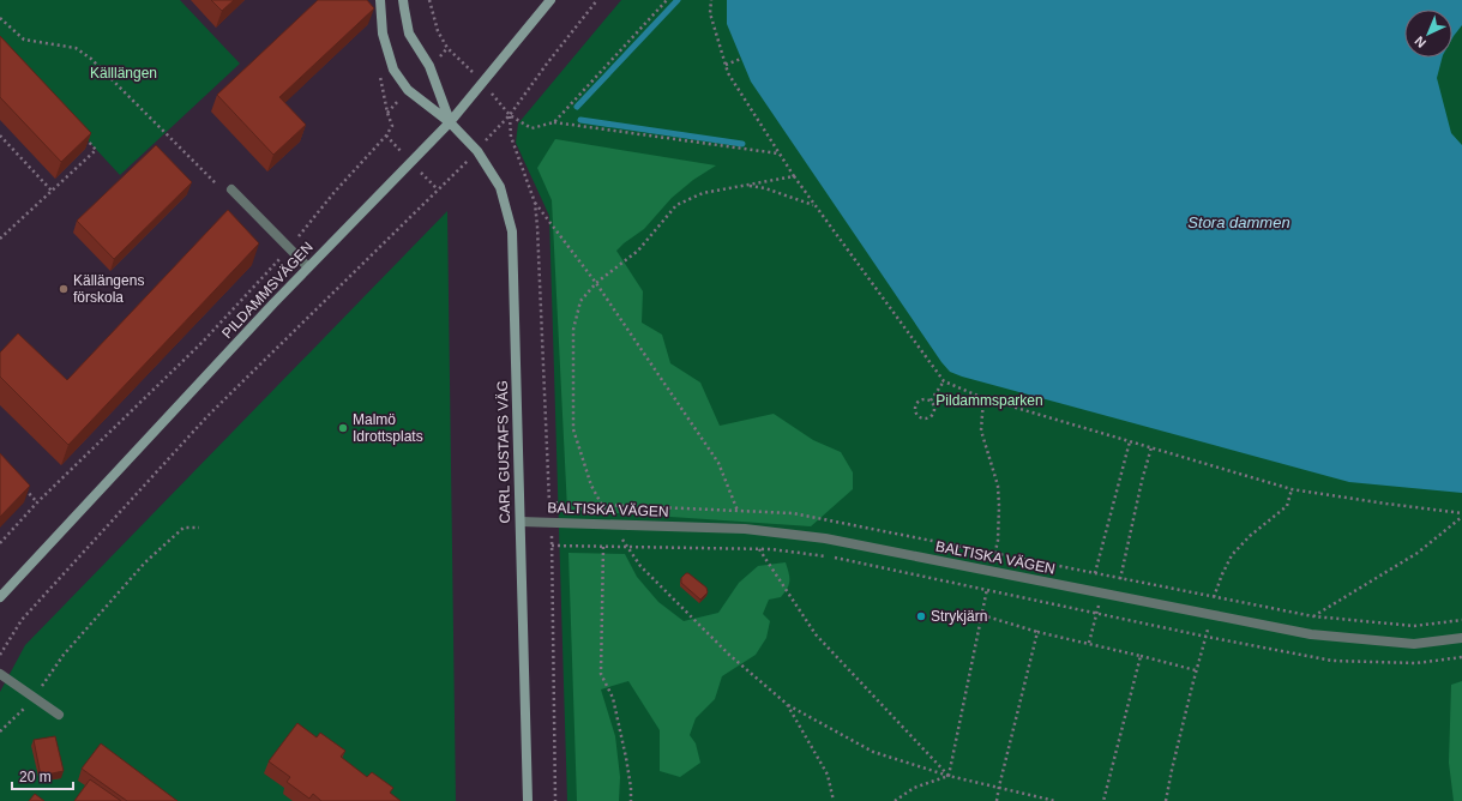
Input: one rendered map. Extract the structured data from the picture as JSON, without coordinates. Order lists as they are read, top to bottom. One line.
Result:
{"streets":{"street":["PILDAMMSVÄGEN","CARL GUSTAFS VÄG","BALTISKA VÄGEN"]},"crossings":[["PILDAMMSVÄGEN","CARL GUSTAFS VÄG"],["CARL GUSTAFS VÄG","BALTISKA VÄGEN"]],"water":["Stora dammen"],"parks":["Källlängen","Pildammsparken"],"places":["Källängens förskola","Malmö Idrottsplats","Strykjärn"],"scale_bar":"20 m","north":"bottom left"}
